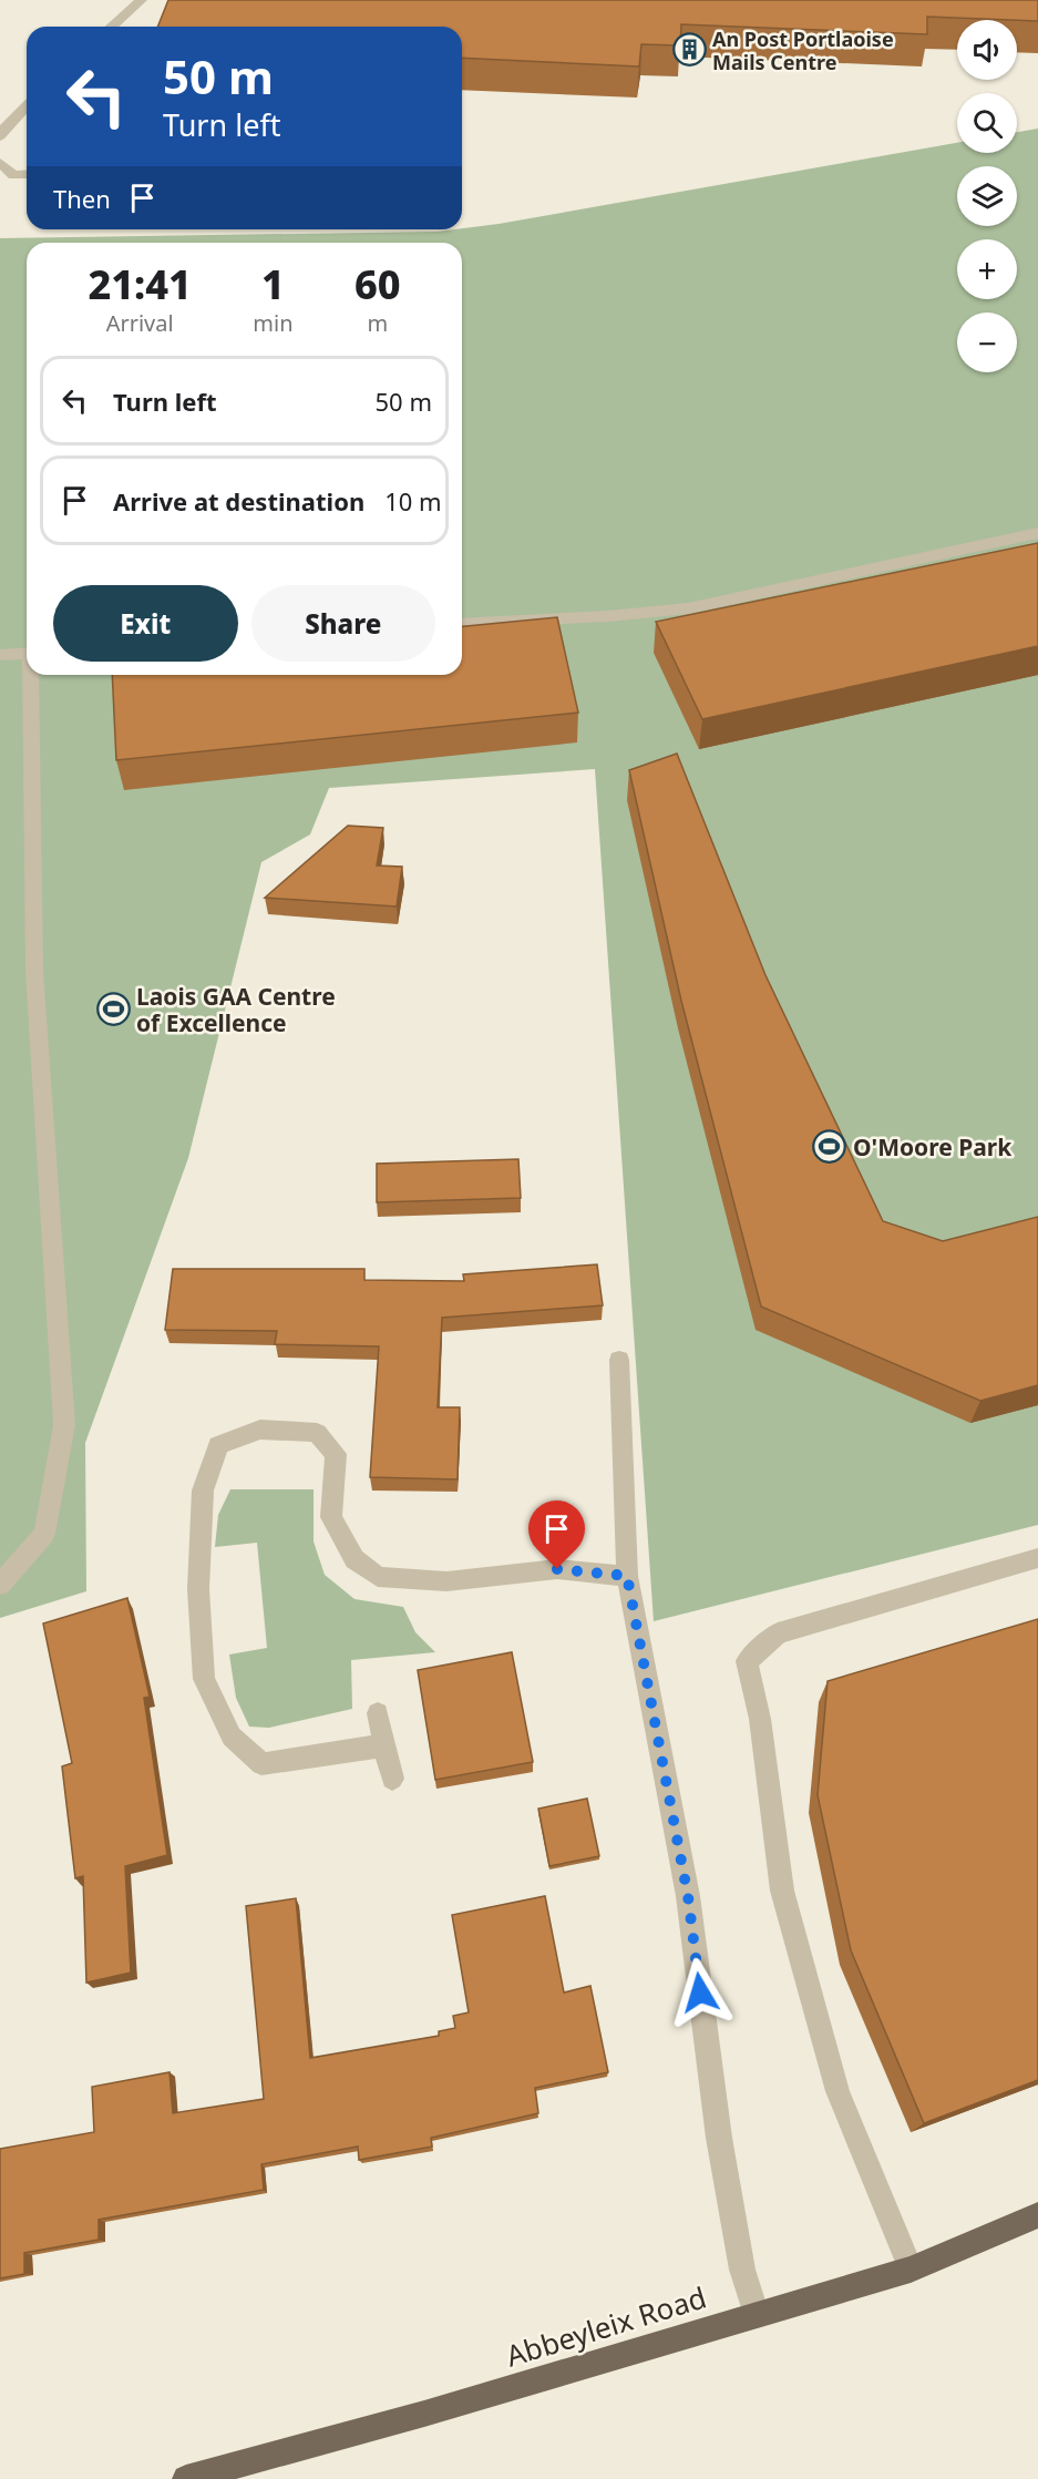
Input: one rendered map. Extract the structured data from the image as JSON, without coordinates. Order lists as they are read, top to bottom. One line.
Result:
{"streets":{"main road":["Abbeyleix Road"]},"places":{"building":["An Post Portlaoise Mails Centre"],"sports":["Laois GAA Centre of Excellence","O'Moore Park"]},"page":{"map_buttons":["+","−"],"turn":["50 m","Turn left"],"then":"Then","eta":["21:41","Arrival","1","min","60","m"],"list":[{"name":"Turn left","value":"50 m"},{"name":"Arrive at destination","value":"10 m"}],"buttons":["Exit","Share"]}}
